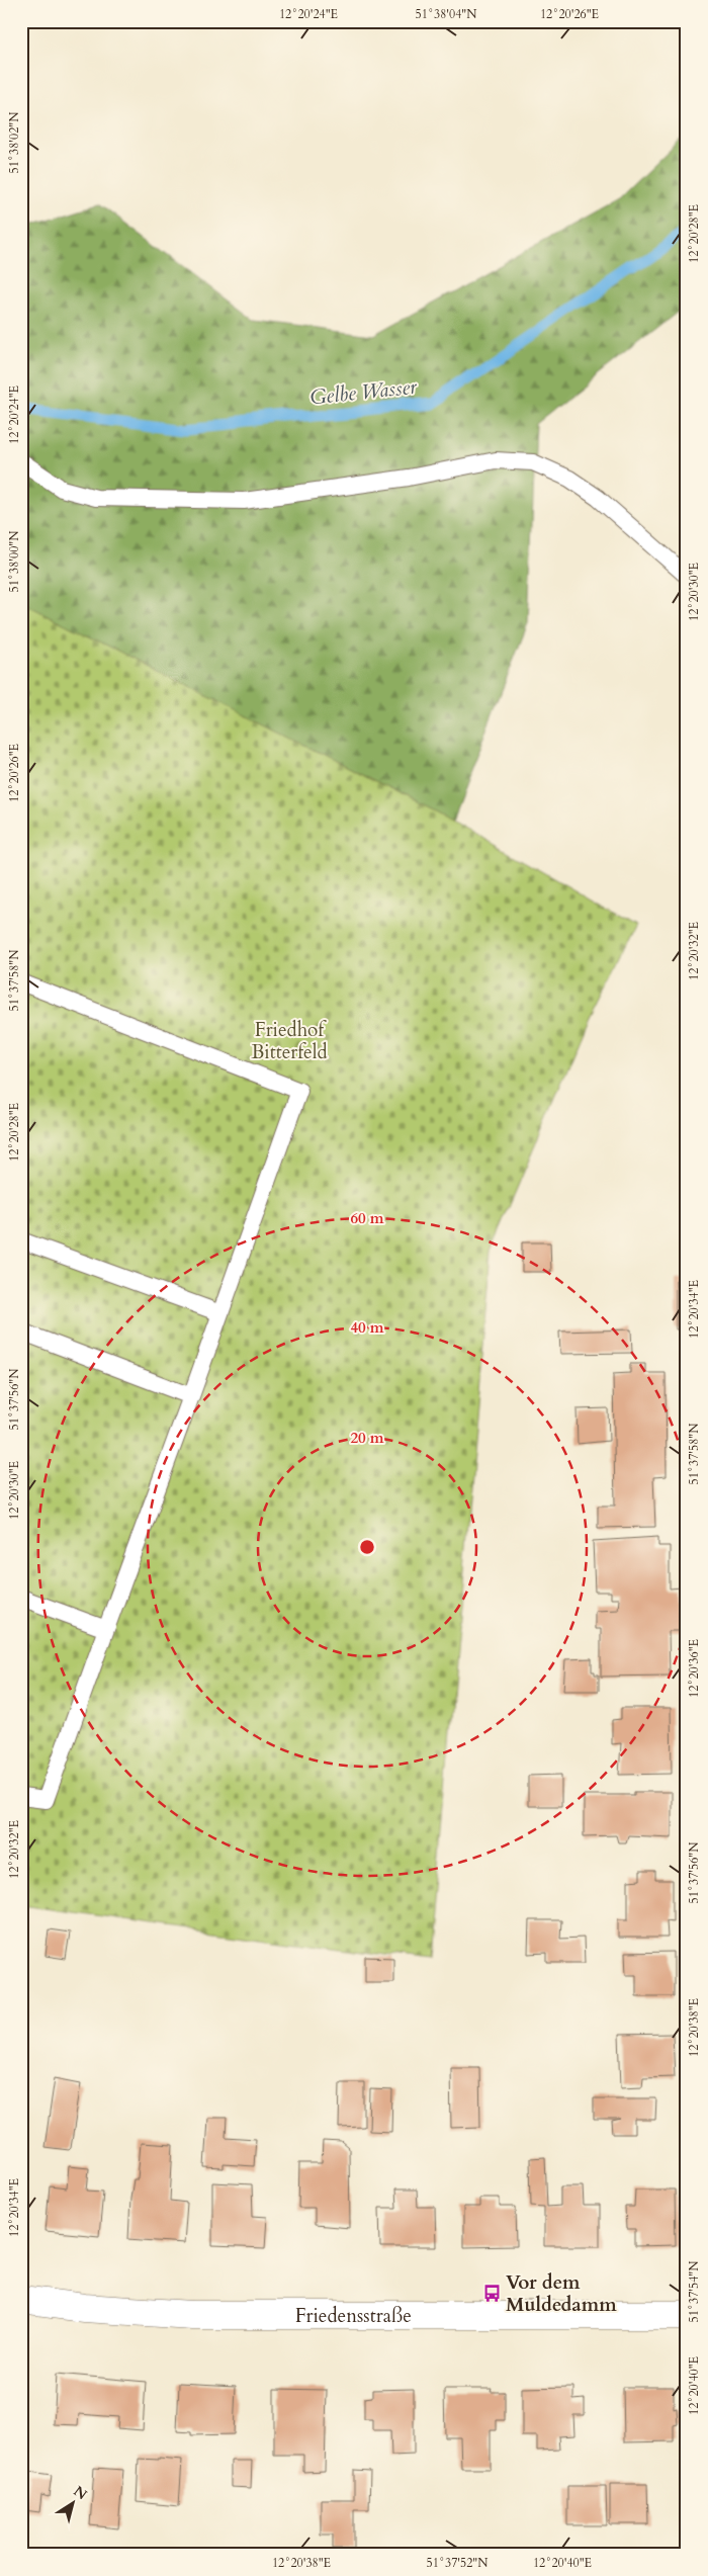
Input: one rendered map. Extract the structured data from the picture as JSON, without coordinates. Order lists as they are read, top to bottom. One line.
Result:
{"streets":{"street":["Friedensstraße"]},"water":["Gelbe Wasser"],"parks":["Friedhof Bitterfeld"],"places":{"bus stop":["Vor dem Muldedamm"]},"north":"top right","coordinates":["12°20'24\"E","51°38'04\"N","12°20'26\"E","51°38'02\"N","12°20'28\"E","51°38'00\"N","12°20'30\"E","12°20'32\"E","51°37'58\"N","12°20'34\"E","51°37'56\"N","12°20'36\"E","12°20'38\"E","51°37'54\"N","12°20'40\"E","51°37'52\"N"],"rings":["60 m","40 m","20 m"]}
